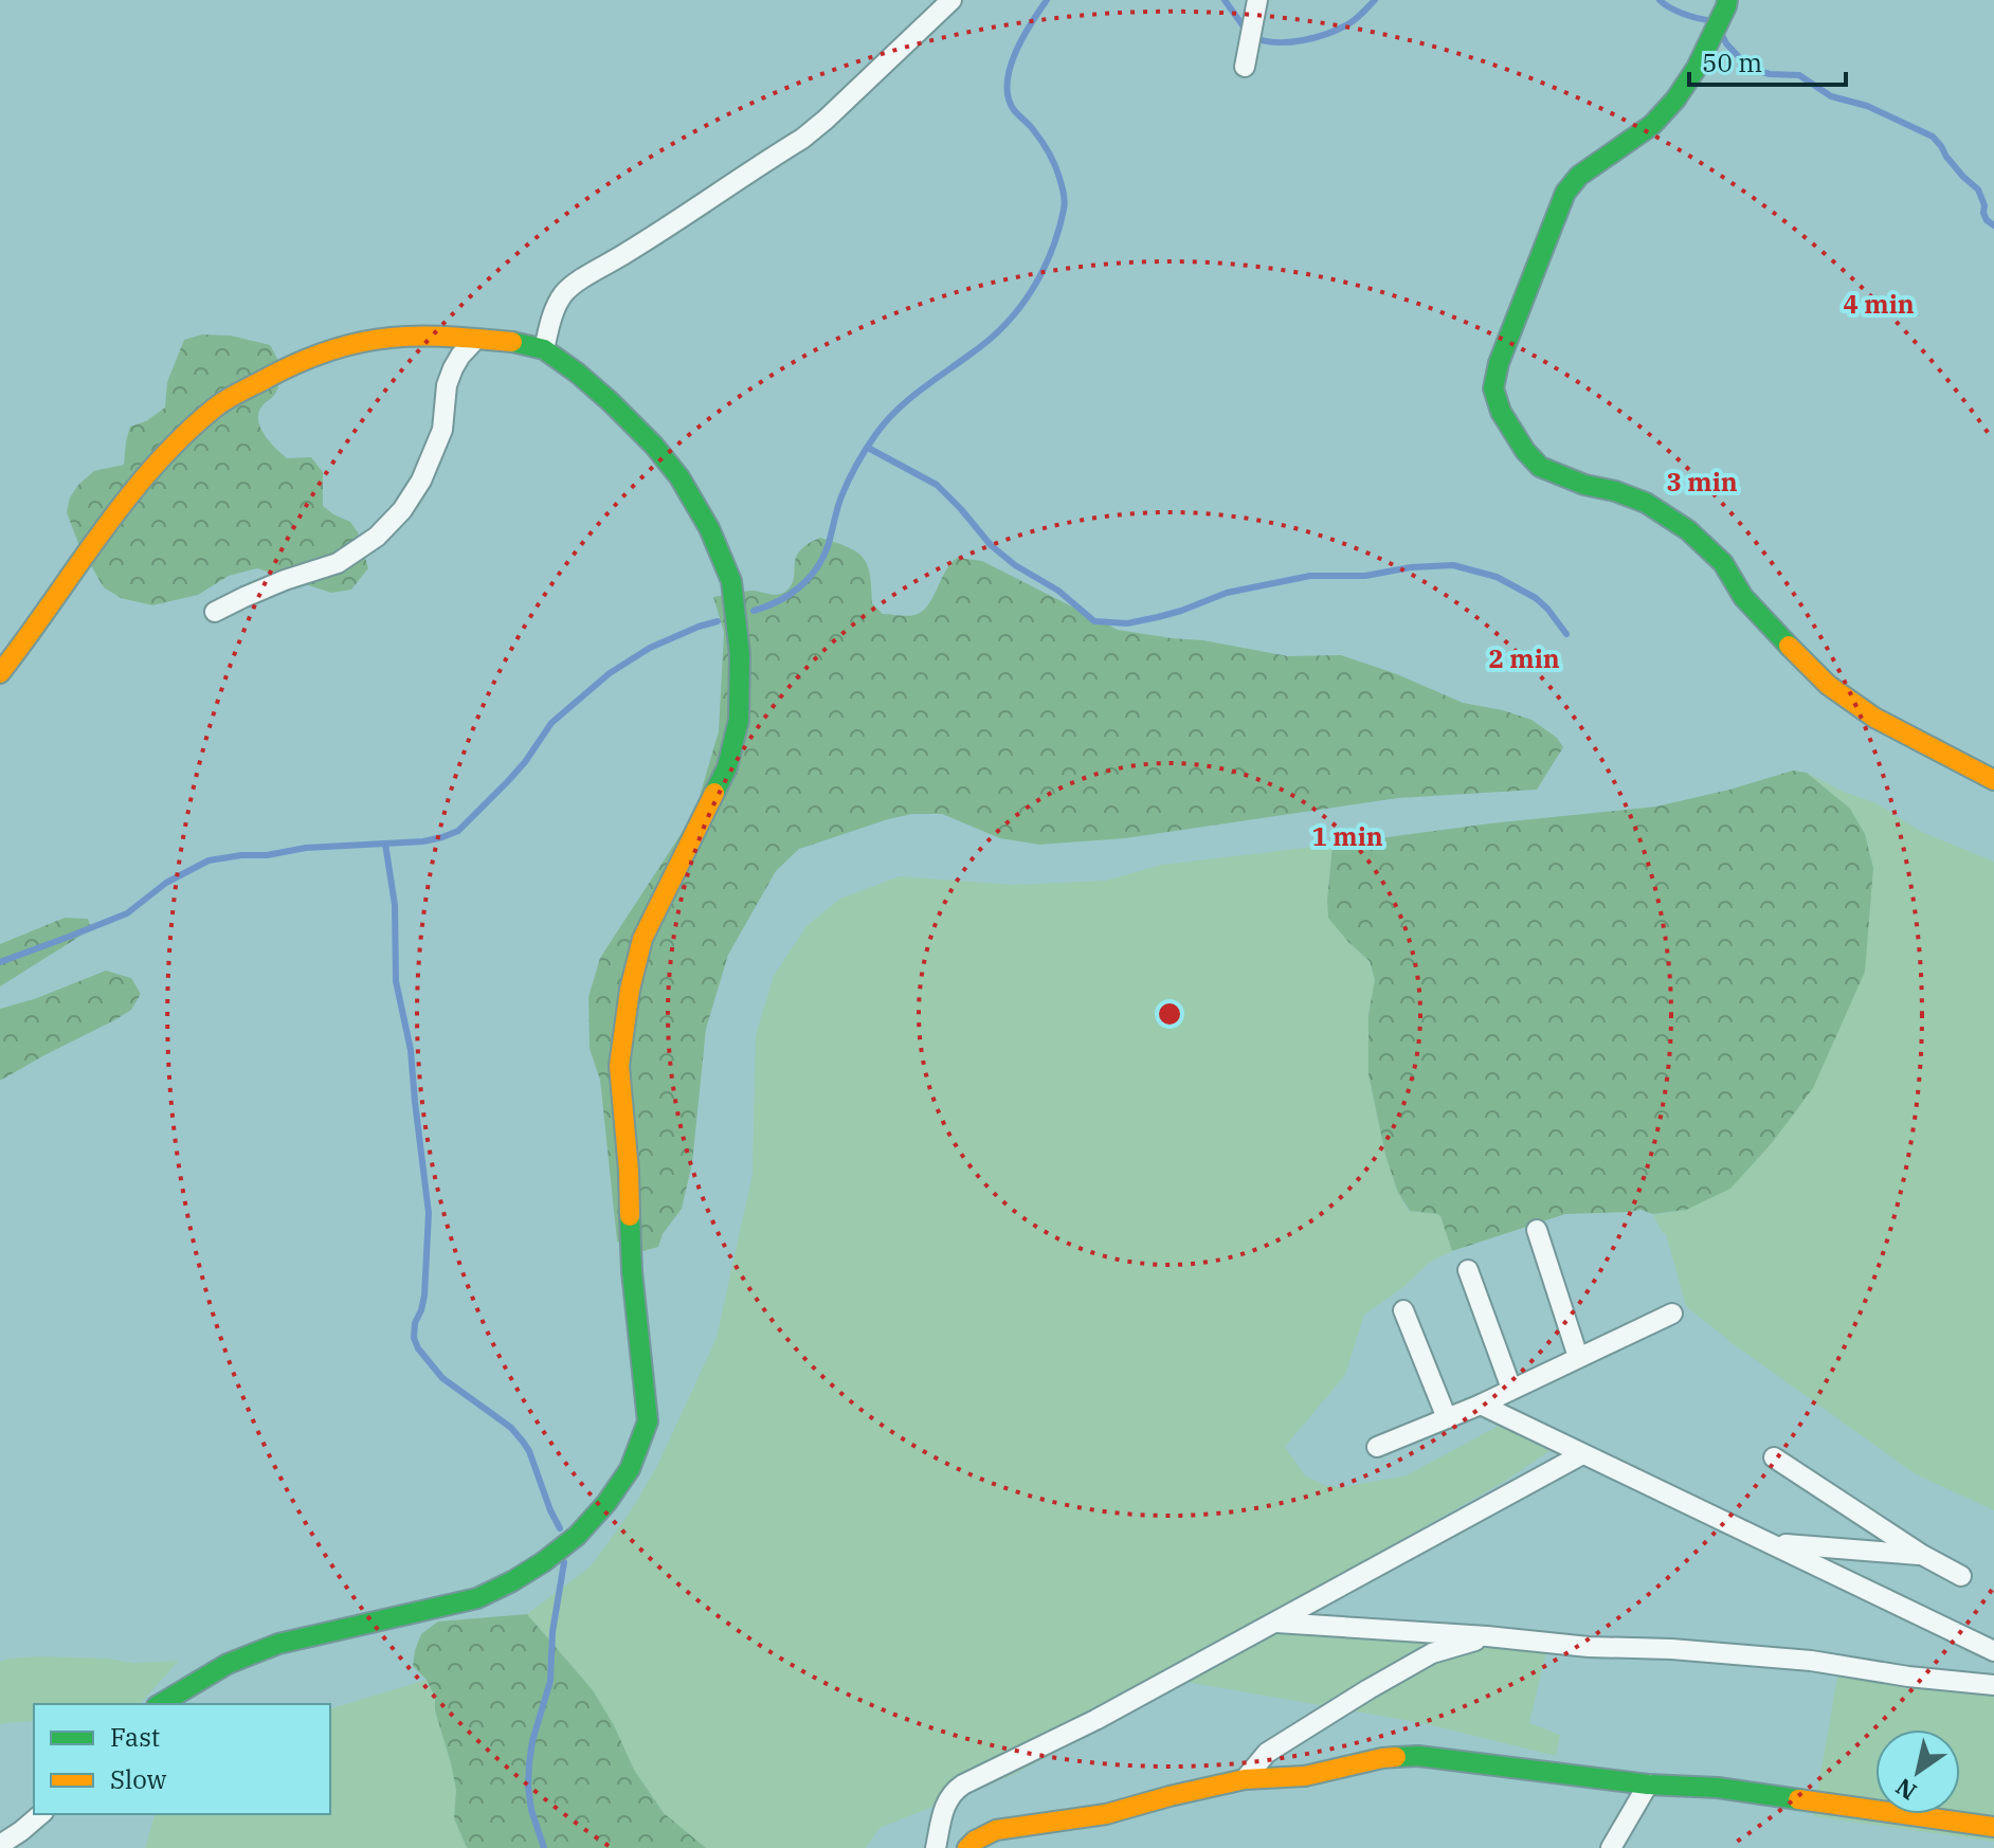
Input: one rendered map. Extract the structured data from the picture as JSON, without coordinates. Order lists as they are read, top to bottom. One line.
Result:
{"legend":["Fast","Slow"],"scale_bar":"50 m","north":"bottom left","rings":["4 min","3 min","2 min","1 min"]}
